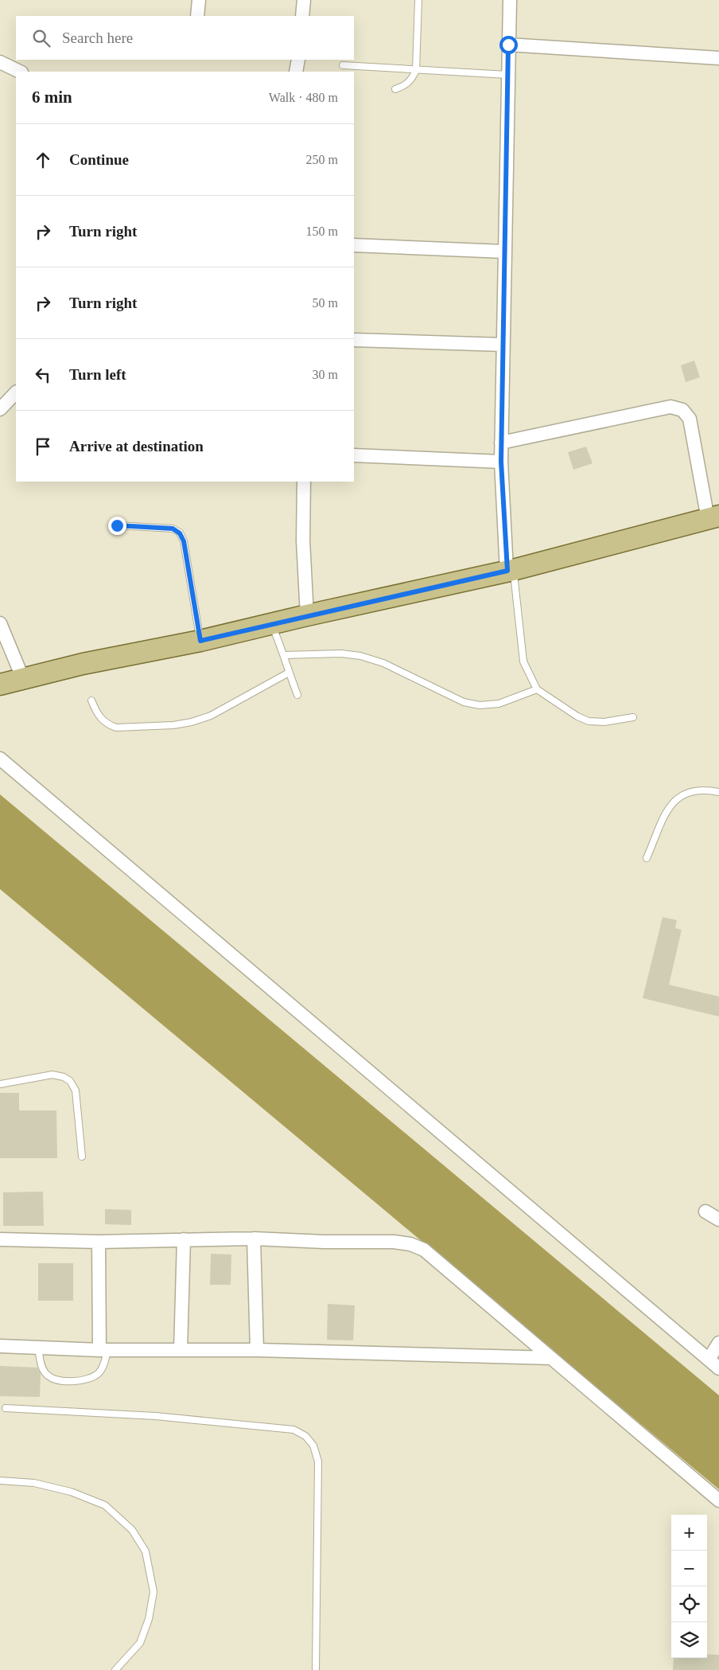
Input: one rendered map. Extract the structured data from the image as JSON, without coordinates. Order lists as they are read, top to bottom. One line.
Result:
{"page":{"search":"Search here","heading":["6 min","Walk · 480 m"],"list":[["Continue","250 m"],["Turn right","150 m"],["Turn right","50 m"],["Turn left","30 m"],"Arrive at destination"],"map_buttons":["+","−"]}}
